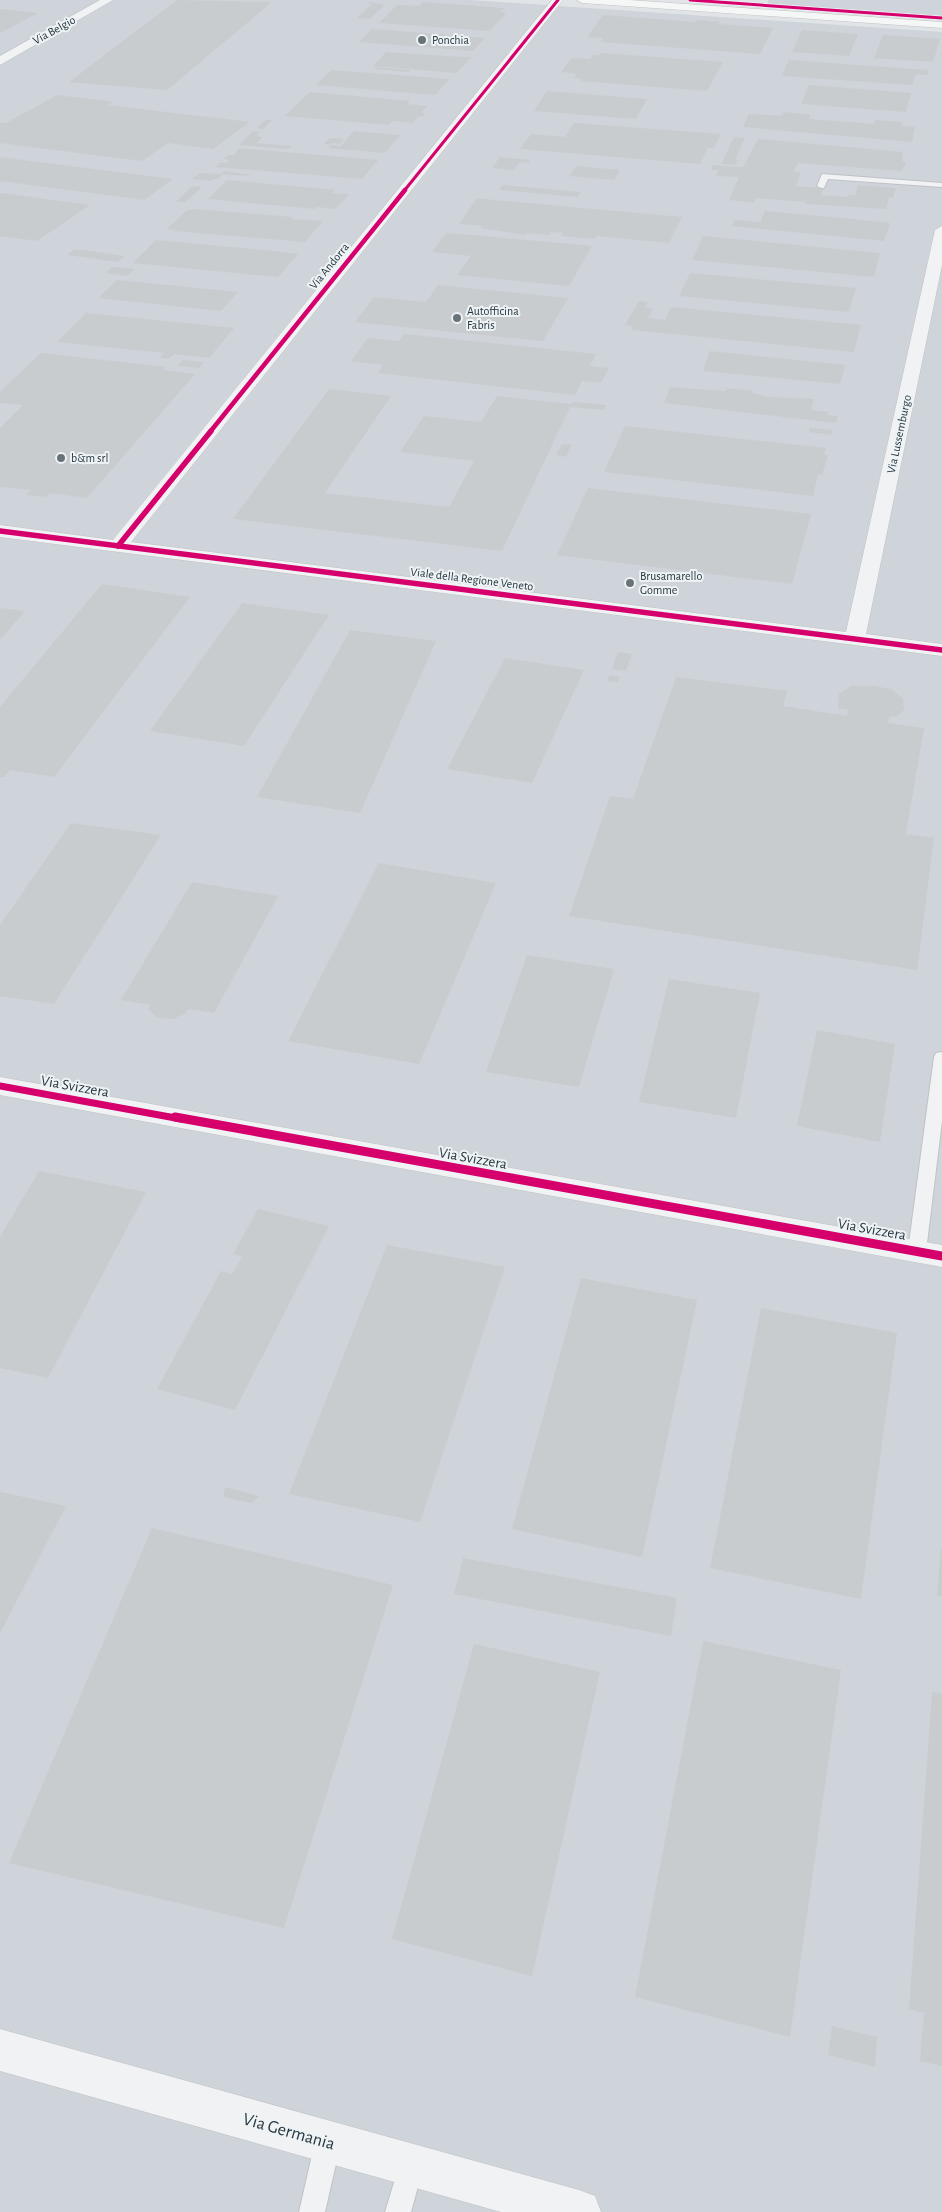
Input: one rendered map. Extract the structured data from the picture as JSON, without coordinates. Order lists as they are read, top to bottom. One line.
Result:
{"streets":{"street":["Via Belgio","Via Andorra","Via Lussemburgo","Viale della Regione Veneto","Via Svizzera","Via Germania"]},"crossings":[["Via Andorra","Viale della Regione Veneto"],["Via Lussemburgo","Viale della Regione Veneto"]],"places":["Ponchia","Autofficina Fabris","b&m srl","Brusamarello Gomme"]}
